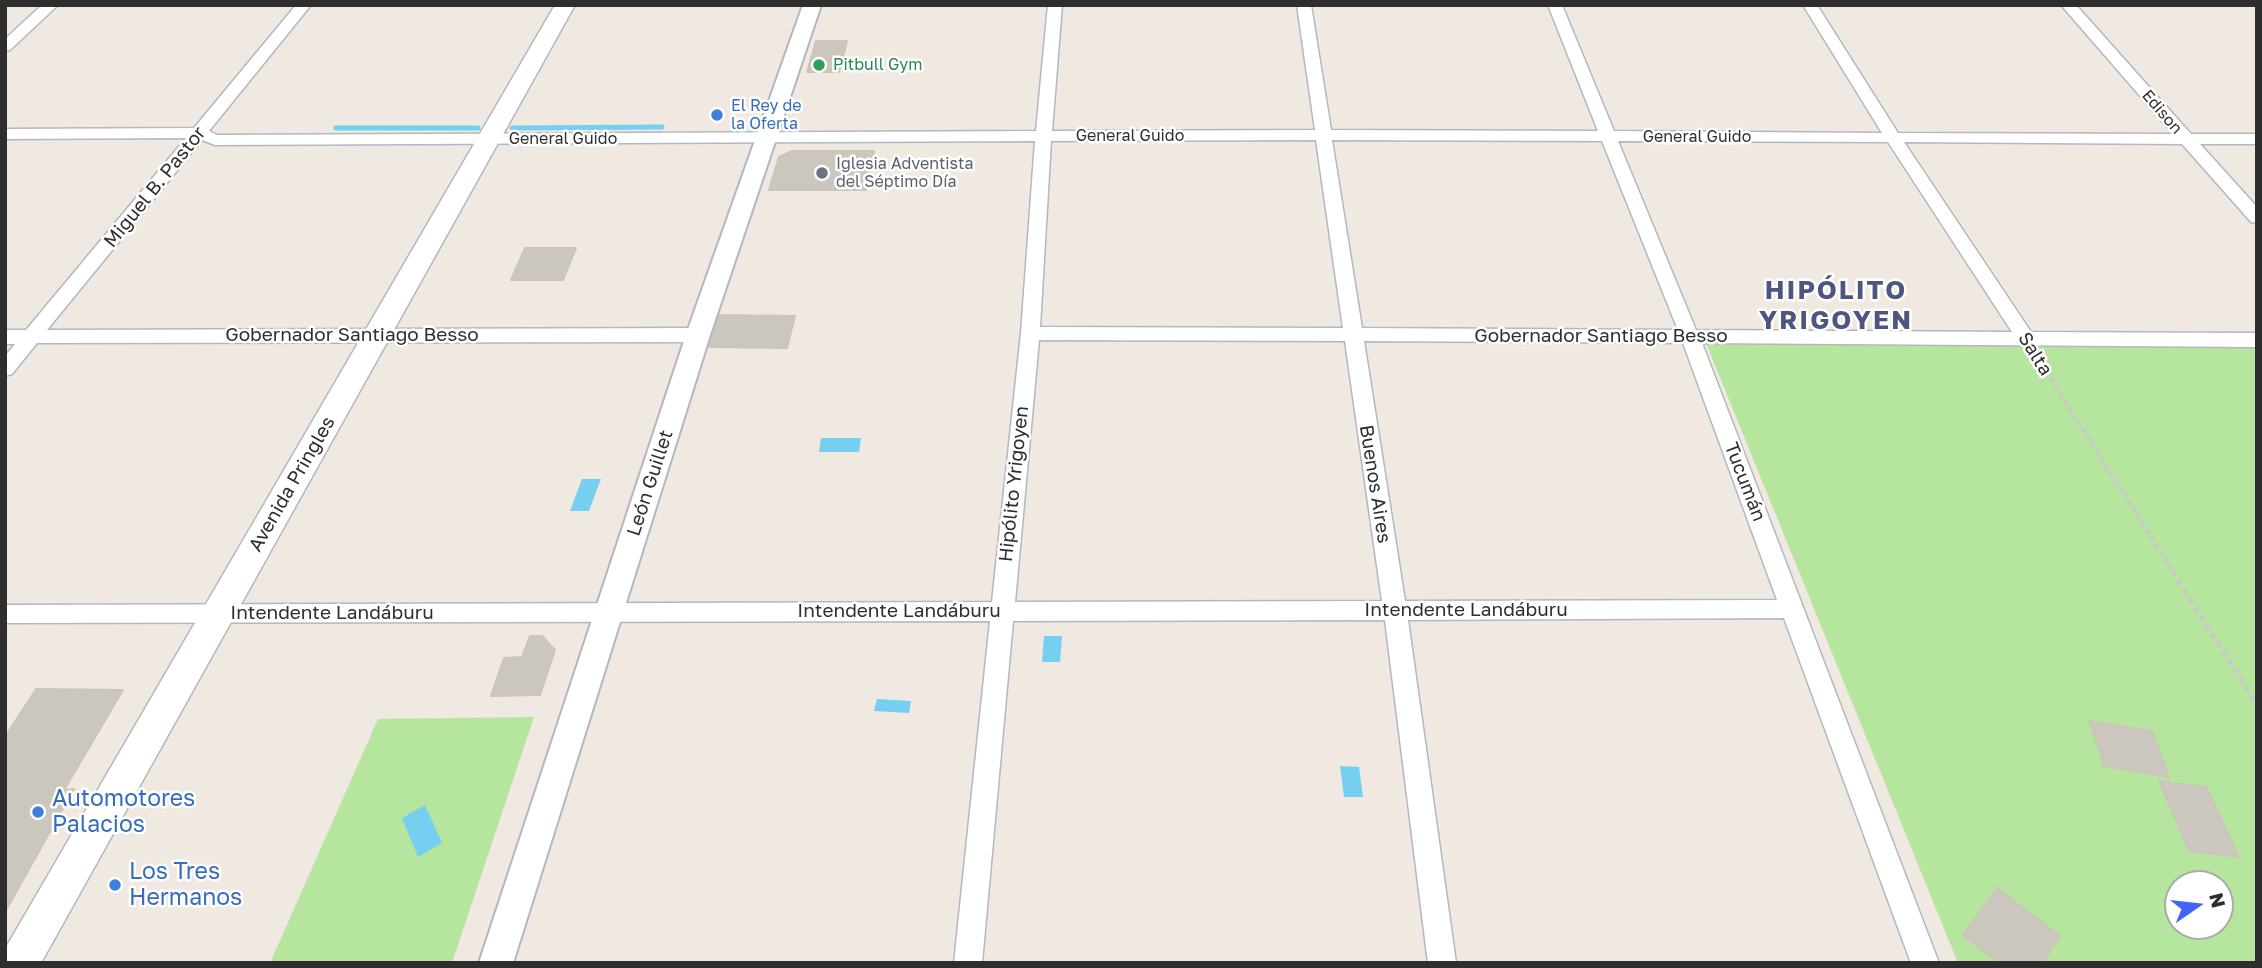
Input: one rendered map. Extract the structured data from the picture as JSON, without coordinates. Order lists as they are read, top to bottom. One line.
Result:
{"streets":{"main road":["Avenida Pringles"],"street":["Edison","General Guido","Miguel B. Pastor","Gobernador Santiago Besso","Salta","Tucumán","León Guillet","Hipólito Yrigoyen","Buenos Aires","Intendente Landáburu"]},"crossings":[["Edison","General Guido"],["General Guido","Miguel B. Pastor"],["General Guido","Salta"],["General Guido","Tucumán"],["General Guido","León Guillet"],["General Guido","Avenida Pringles"],["General Guido","Hipólito Yrigoyen"],["General Guido","Buenos Aires"],["Miguel B. Pastor","Gobernador Santiago Besso"],["Gobernador Santiago Besso","Salta"],["Gobernador Santiago Besso","Tucumán"],["Gobernador Santiago Besso","León Guillet"],["Gobernador Santiago Besso","Avenida Pringles"],["Gobernador Santiago Besso","Hipólito Yrigoyen"],["Gobernador Santiago Besso","Buenos Aires"],["Tucumán","Intendente Landáburu"],["León Guillet","Intendente Landáburu"],["Avenida Pringles","Intendente Landáburu"],["Hipólito Yrigoyen","Intendente Landáburu"],["Buenos Aires","Intendente Landáburu"]],"districts":["HIPÓLITO YRIGOYEN"],"places":["Pitbull Gym","El Rey de la Oferta","Iglesia Adventista del Séptimo Día","Automotores Palacios","Los Tres Hermanos"],"north":"right"}
